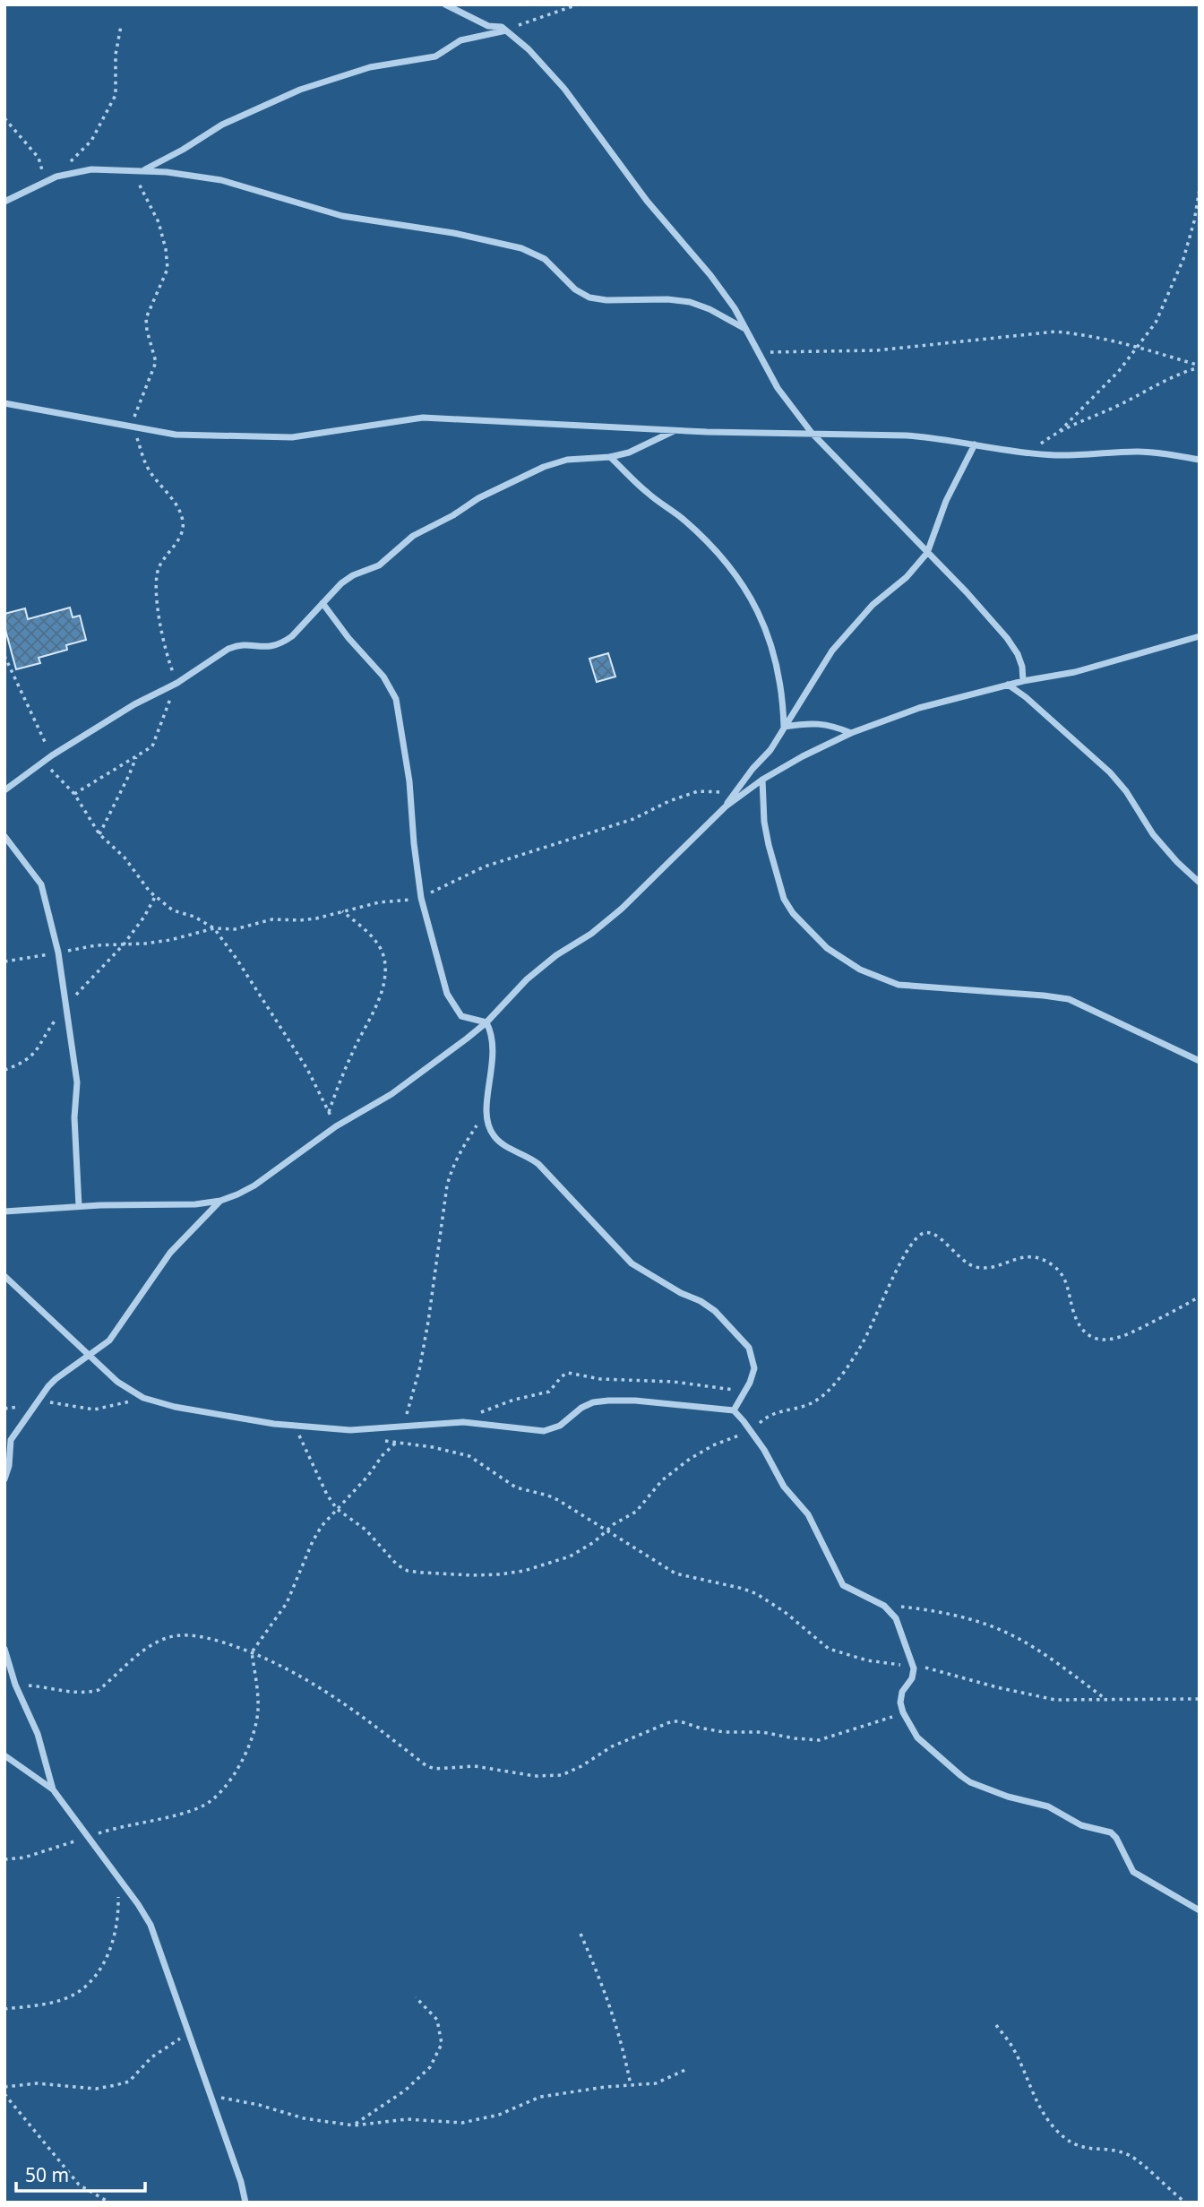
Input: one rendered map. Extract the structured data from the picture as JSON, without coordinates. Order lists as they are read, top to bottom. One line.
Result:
{"scale_bar":"50 m"}
